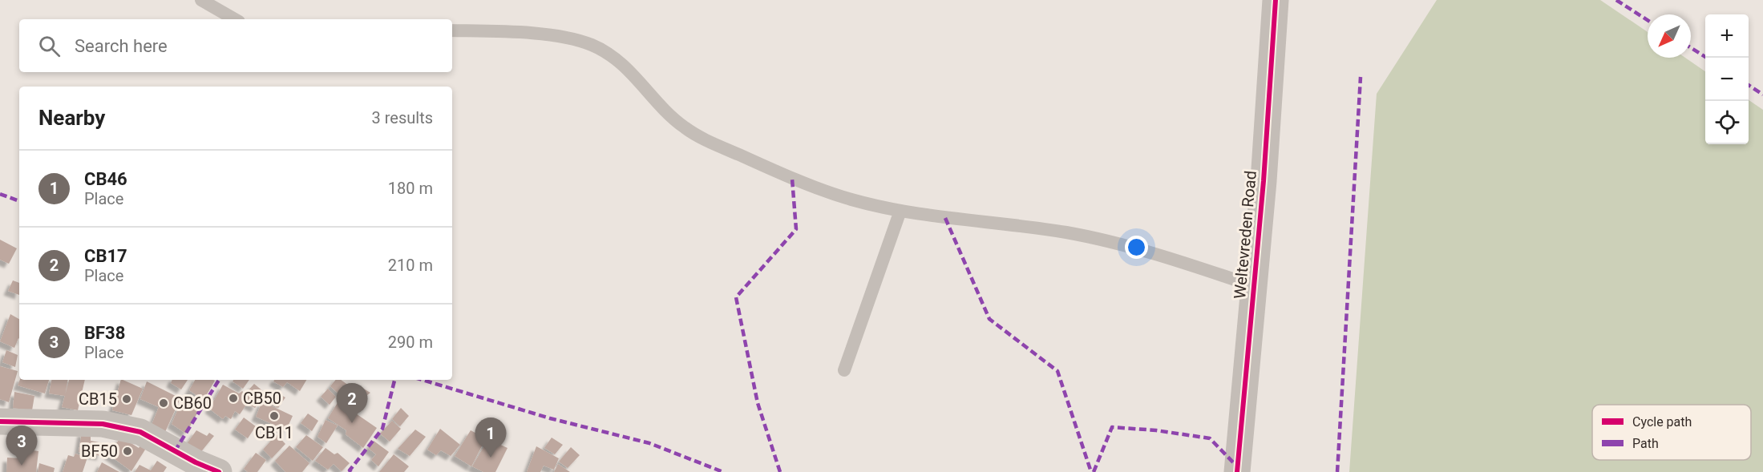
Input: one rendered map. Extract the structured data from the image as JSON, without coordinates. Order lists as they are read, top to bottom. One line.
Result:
{"streets":{"street":["Weltevreden Road"]},"places":["CB50","CB15","CB60","CB11","BF50"],"legend":["Cycle path","Path"],"north":"bottom left","page":{"map_buttons":["+","−"],"search":"Search here","heading":["Nearby","3 results"],"list":[{"mark":"1","name":"CB46","note":"Place","value":"180 m"},{"mark":"2","name":"CB17","note":"Place","value":"210 m"},{"mark":"3","name":"BF38","note":"Place","value":"290 m"}],"pins":["2","1","3"]}}
